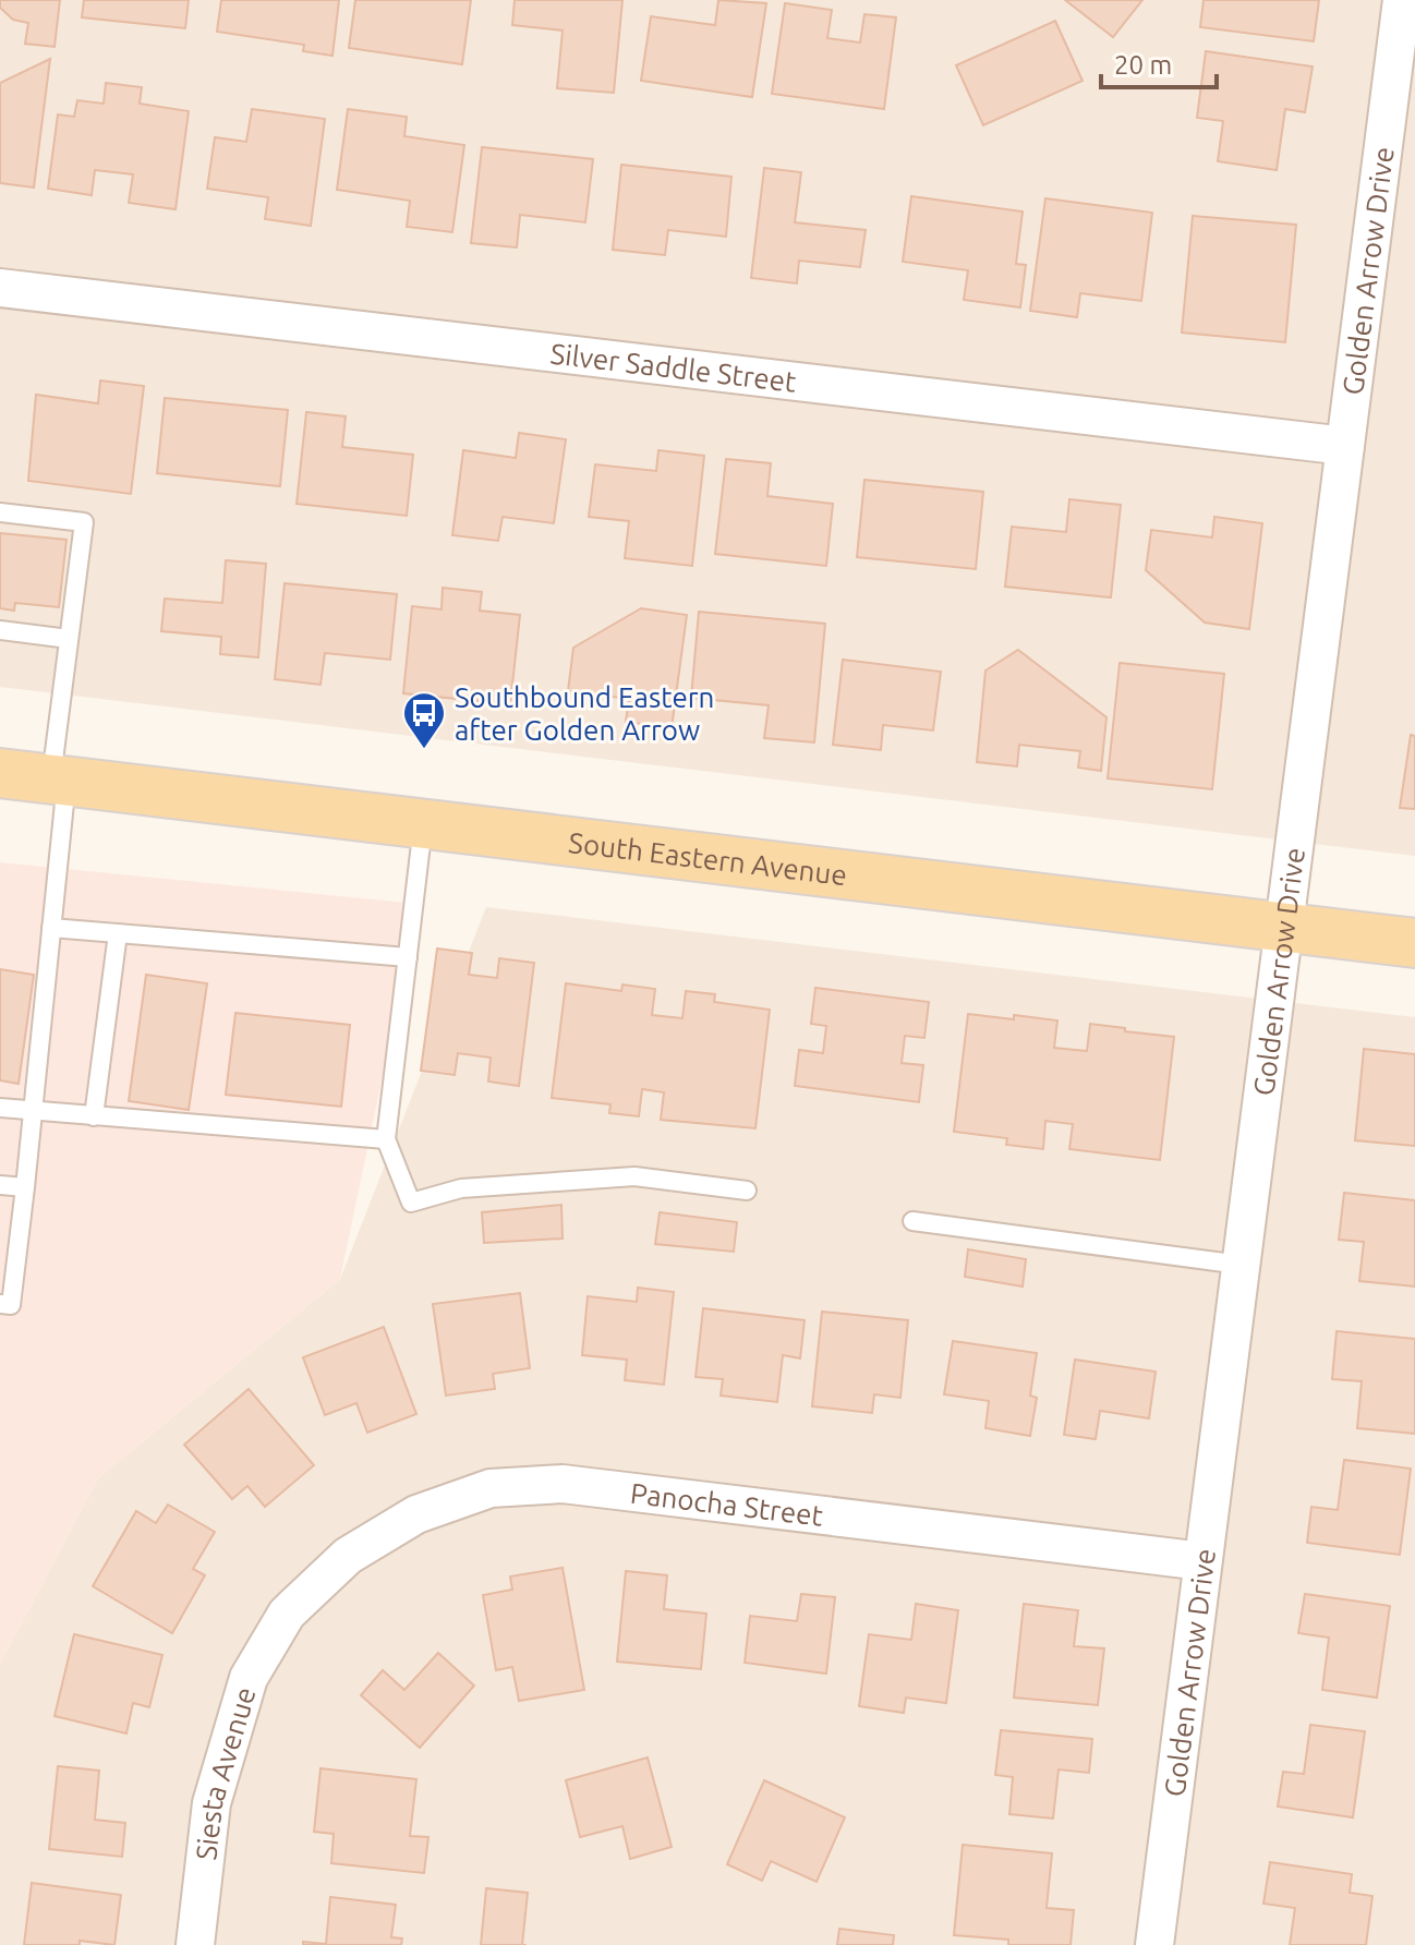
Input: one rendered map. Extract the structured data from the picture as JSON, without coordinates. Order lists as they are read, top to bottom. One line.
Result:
{"streets":{"main road":["South Eastern Avenue"],"street":["Golden Arrow Drive","Silver Saddle Street","Panocha Street","Siesta Avenue"]},"crossings":[["Golden Arrow Drive","Silver Saddle Street"],["Golden Arrow Drive","South Eastern Avenue"],["Golden Arrow Drive","Panocha Street"],["Panocha Street","Siesta Avenue"]],"places":{"bus stop":["Southbound Eastern after Golden Arrow"]},"scale_bar":"20 m"}
